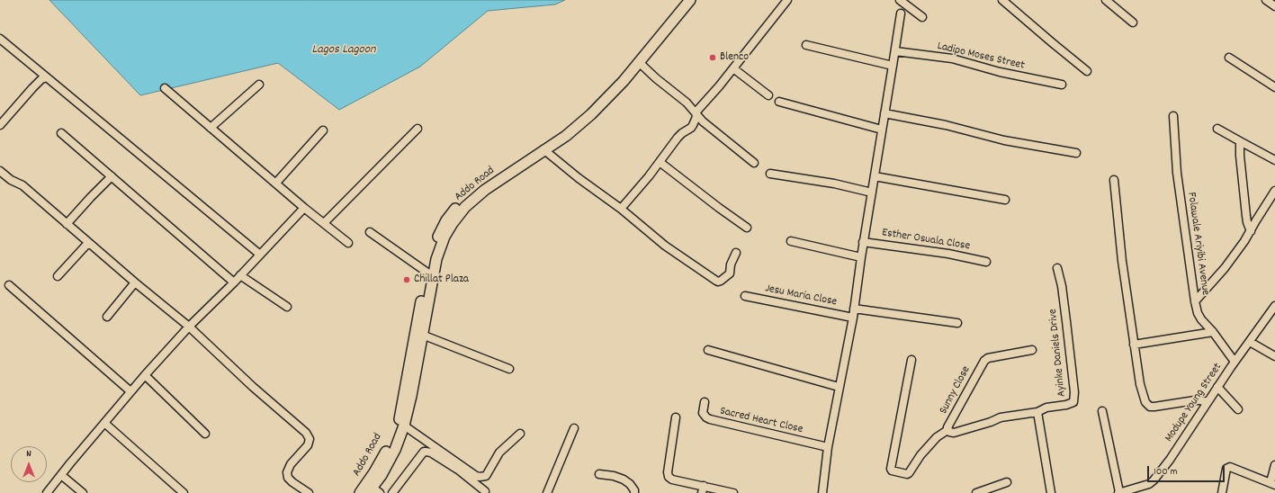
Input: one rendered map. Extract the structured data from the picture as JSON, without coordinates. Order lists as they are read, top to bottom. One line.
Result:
{"streets":{"main road":["Addo Road"],"street":["Ladipo Moses Street","Esther Osuala Close","Folawale Ariyibi Avenue","Jesu Maria Close","Ayinke Daniels Drive","Sunny Close","Modupe Young Street","Sacred Heart Close"]},"crossings":[["Folawale Ariyibi Avenue","Modupe Young Street"],["Ayinke Daniels Drive","Sunny Close"]],"water":["Lagos Lagoon"],"places":["Blenco","Chillat Plaza"],"scale_bar":"100 m","north":"top"}
